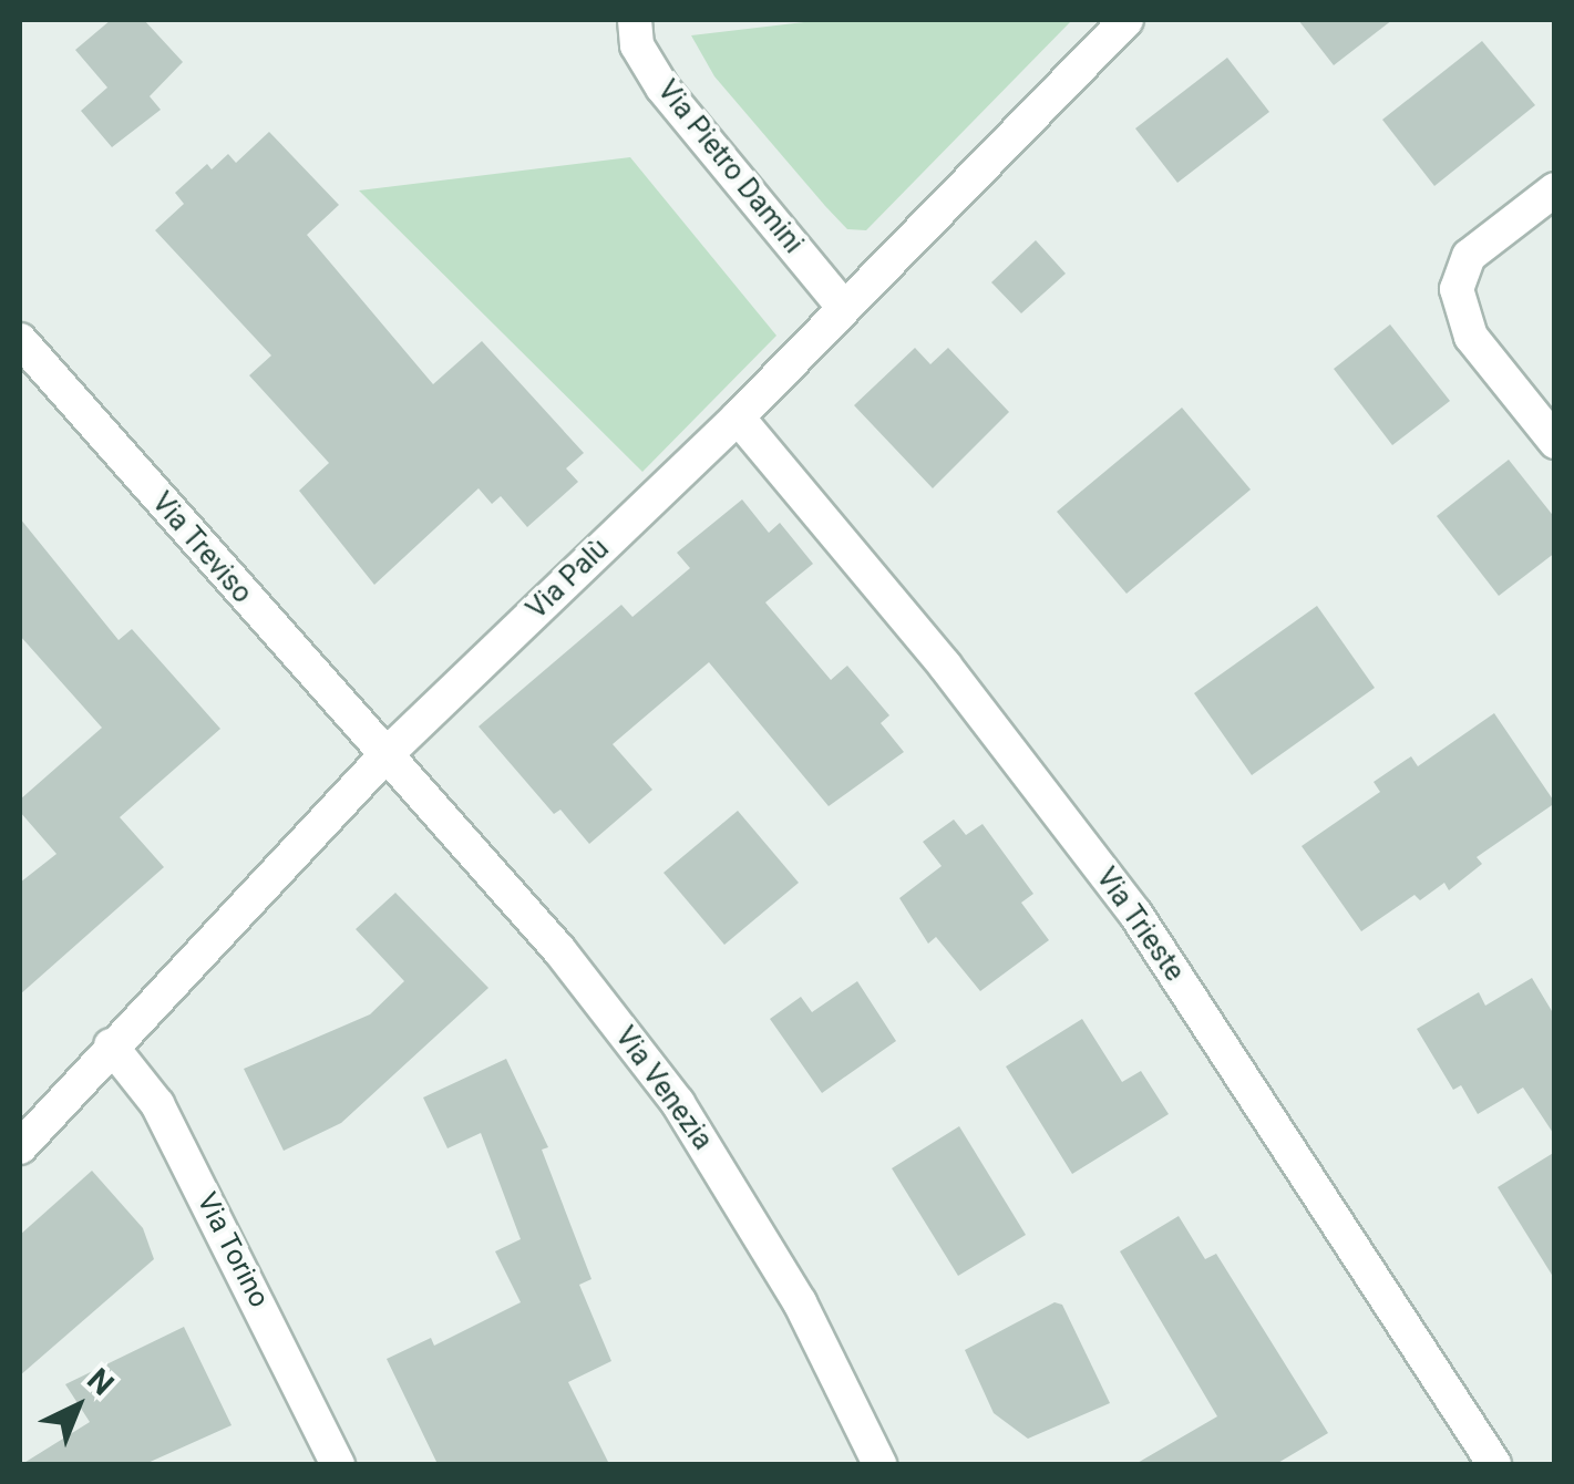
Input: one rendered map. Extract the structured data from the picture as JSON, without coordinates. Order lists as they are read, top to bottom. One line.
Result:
{"streets":{"street":["Via Pietro Damini","Via Treviso","Via Palù","Via Trieste","Via Venezia","Via Torino"]},"crossings":[["Via Pietro Damini","Via Palù"],["Via Treviso","Via Palù"],["Via Treviso","Via Venezia"],["Via Palù","Via Trieste"],["Via Palù","Via Venezia"],["Via Palù","Via Torino"]],"north":"top right"}
